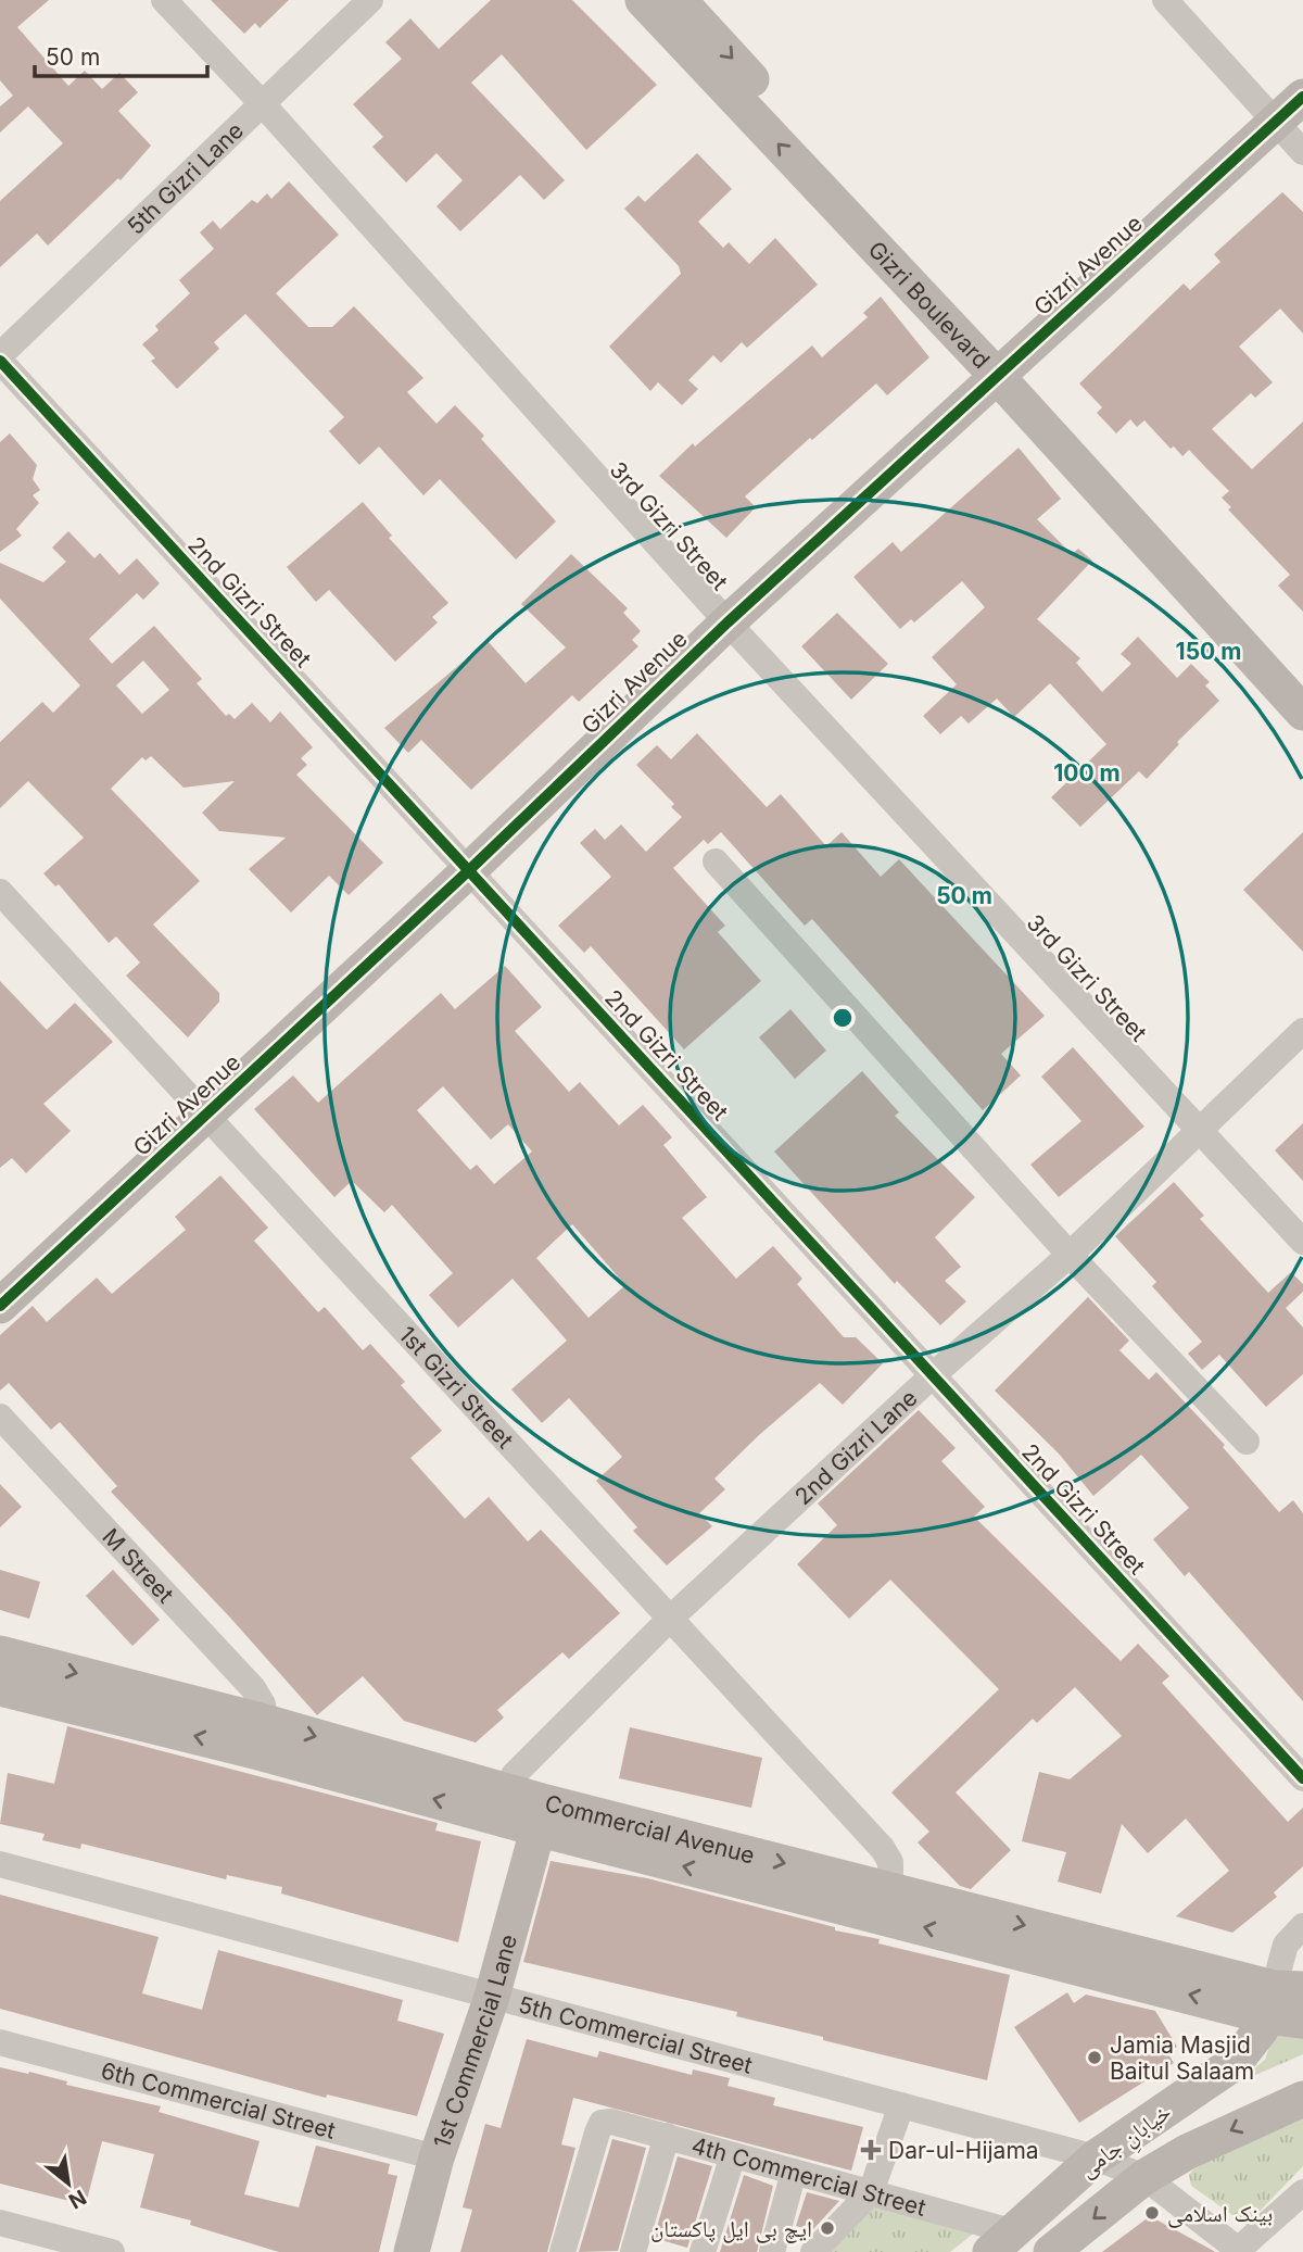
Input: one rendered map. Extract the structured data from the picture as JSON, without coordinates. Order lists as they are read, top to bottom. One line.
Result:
{"streets":{"main road":["Gizri Avenue","Gizri Boulevard","Commercial Avenue","1st Commercial Lane","خیابانِ جامی"],"street":["5th Gizri Lane","3rd Gizri Street","2nd Gizri Street","1st Gizri Street","2nd Gizri Lane","M Street","5th Commercial Street","6th Commercial Street","4th Commercial Street"]},"crossings":[["5th Gizri Lane","3rd Gizri Street"],["5th Gizri Lane","2nd Gizri Street"],["Gizri Avenue","Gizri Boulevard"],["Gizri Avenue","3rd Gizri Street"],["Gizri Avenue","2nd Gizri Street"],["Gizri Avenue","1st Gizri Street"],["3rd Gizri Street","2nd Gizri Lane"],["2nd Gizri Street","2nd Gizri Lane"],["1st Gizri Street","2nd Gizri Lane"],["1st Gizri Street","Commercial Avenue"],["2nd Gizri Lane","Commercial Avenue"],["M Street","Commercial Avenue"],["Commercial Avenue","1st Commercial Lane"],["Commercial Avenue","خیابانِ جامی"],["5th Commercial Street","1st Commercial Lane"],["5th Commercial Street","خیابانِ جامی"],["1st Commercial Lane","6th Commercial Street"],["خیابانِ جامی","4th Commercial Street"]],"places":{"other":["Jamia Masjid Baitul Salaam","بینک اسلامی","ایچ بی ایل پاکستان"],"health":["Dar-ul-Hijama"]},"scale_bar":"50 m","north":"bottom right","rings":["150 m","100 m","50 m"]}
